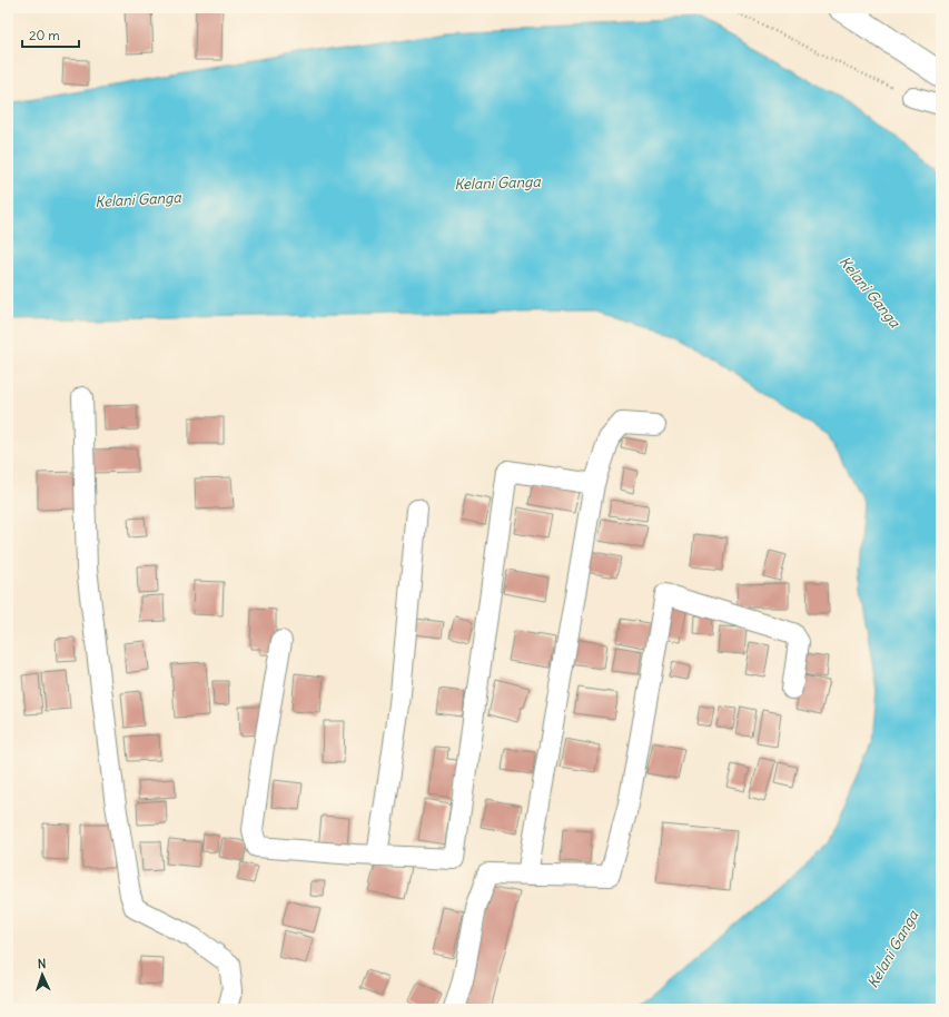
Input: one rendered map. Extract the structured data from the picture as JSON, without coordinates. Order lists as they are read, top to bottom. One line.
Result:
{"water":["Kelani Ganga"],"scale_bar":"20 m","north":"top"}
